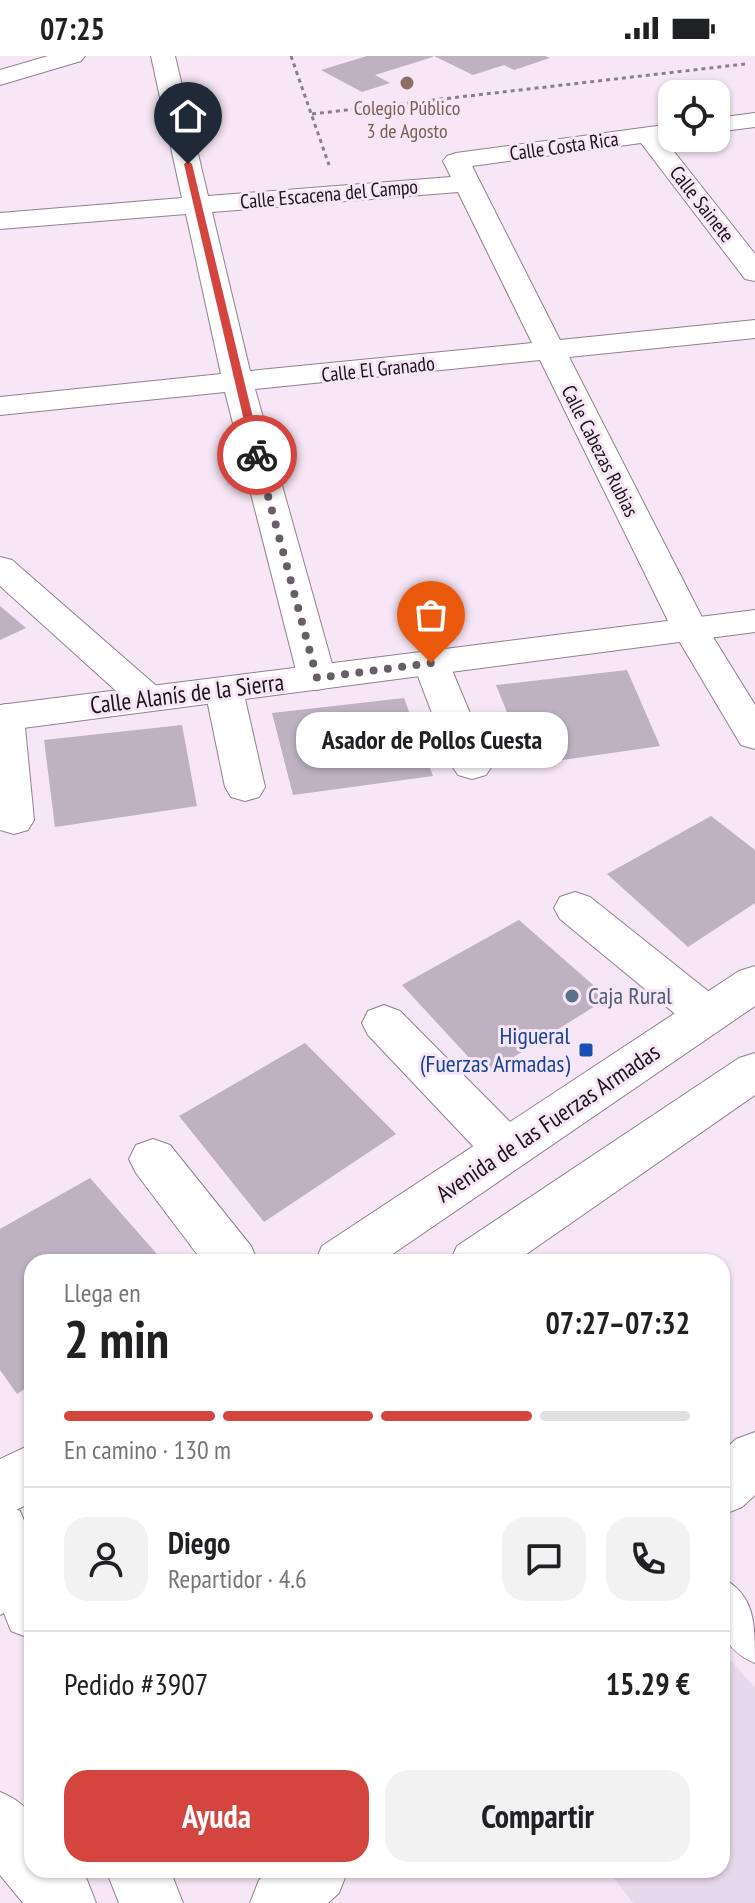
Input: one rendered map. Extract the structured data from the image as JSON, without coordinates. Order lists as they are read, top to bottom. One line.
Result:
{"streets":{"street":["Calle Costa Rica","Calle Escacena del Campo","Calle Sainete","Calle El Granado","Calle Cabezas Rubias","Calle Alanís de la Sierra","Avenida de las Fuerzas Armadas"]},"crossings":[["Calle Costa Rica","Calle Escacena del Campo"],["Calle Costa Rica","Calle Cabezas Rubias"],["Calle Escacena del Campo","Calle Cabezas Rubias"],["Calle El Granado","Calle Cabezas Rubias"],["Calle Cabezas Rubias","Calle Alanís de la Sierra"]],"places":{"other":["Colegio Público 3 de Agosto","Asador de Pollos Cuesta","Caja Rural"],"transit":["Higueral (Fuerzas Armadas)"]},"page":{"status":"07:25","bubble":"Asador de Pollos Cuesta","heading":["2 min","Llega en","07:27–07:32"],"panel":["Diego","Repartidor · 4.6","Pedido #3907","15.29 €"],"bar":"En camino · 130 m","buttons":["Ayuda","Compartir"]}}
